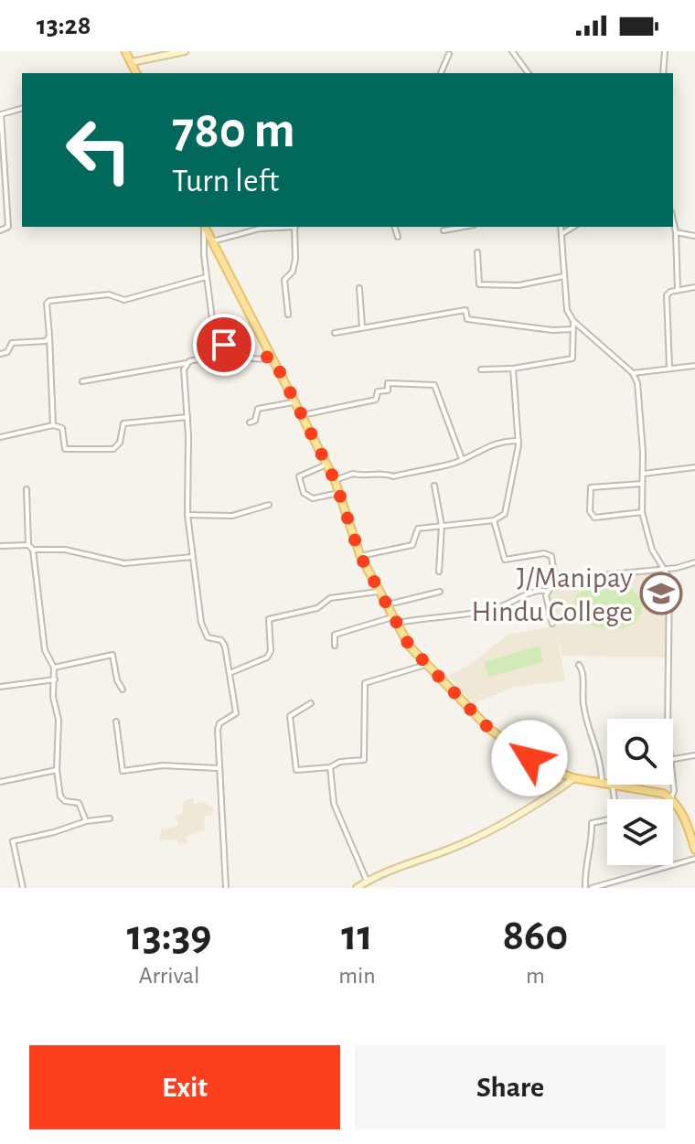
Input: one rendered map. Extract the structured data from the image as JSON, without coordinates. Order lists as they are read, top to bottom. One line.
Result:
{"places":{"school or university":["J/Manipay Hindu College"]},"page":{"status":"13:28","turn":["780 m","Turn left"],"eta":["13:39","Arrival","11","min","860","m"],"buttons":["Exit","Share"]}}
